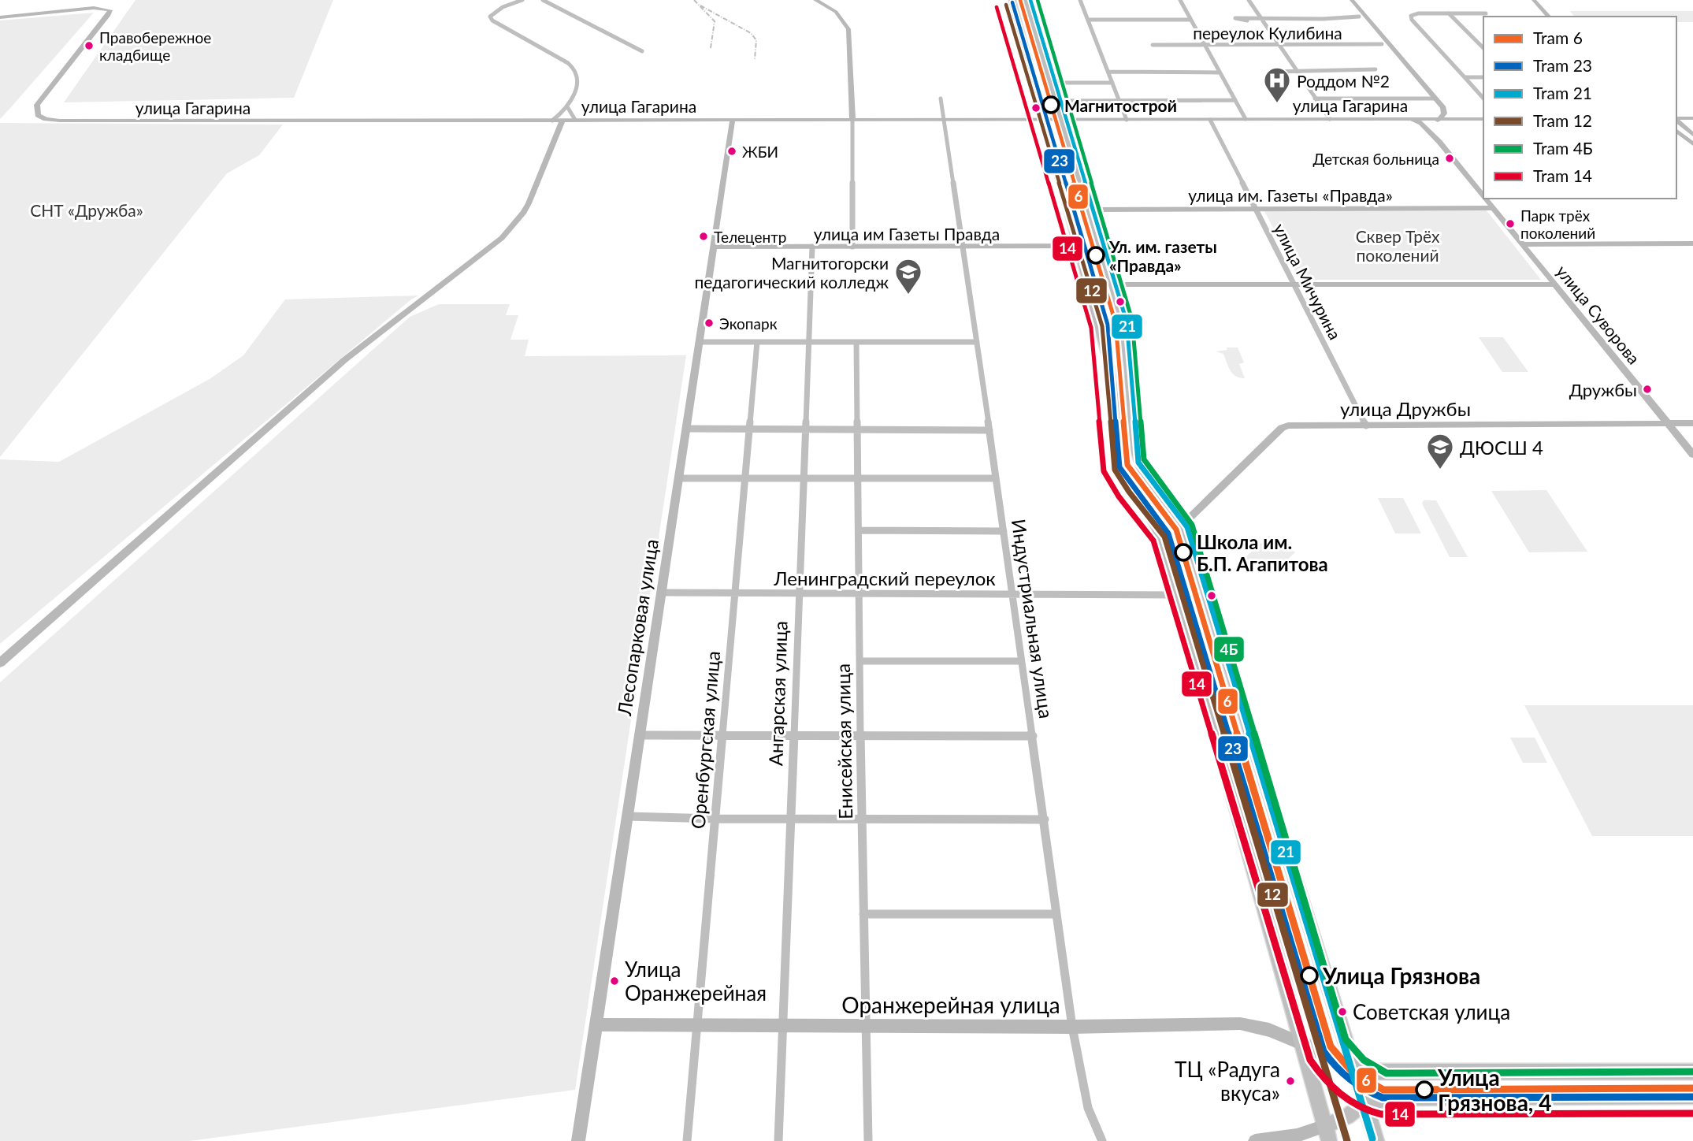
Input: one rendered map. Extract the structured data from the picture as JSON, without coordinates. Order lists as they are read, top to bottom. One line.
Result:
{"streets":{"main road":["улица Гагарина","улица им. Газеты «Правда»","улица им Газеты Правда","улица Суворова","улица Дружбы","Лесопарковая улица","Оранжерейная улица"],"street":["переулок Кулибина","улица Мичурина","Ленинградский переулок","Индустриальная улица","Ангарская улица","Оренбургская улица","Енисейская улица"]},"crossings":[["улица Гагарина","улица Мичурина"],["улица Гагарина","улица Суворова"],["улица Гагарина","Индустриальная улица"],["улица Гагарина","Лесопарковая улица"],["улица им. Газеты «Правда»","улица Мичурина"],["улица им. Газеты «Правда»","улица Суворова"],["улица им Газеты Правда","Индустриальная улица"],["улица им Газеты Правда","Лесопарковая улица"],["улица им Газеты Правда","Ангарская улица"],["улица Мичурина","улица Дружбы"],["улица Суворова","улица Дружбы"],["Ленинградский переулок","Индустриальная улица"],["Ленинградский переулок","Лесопарковая улица"],["Ленинградский переулок","Ангарская улица"],["Ленинградский переулок","Оренбургская улица"],["Ленинградский переулок","Енисейская улица"],["Индустриальная улица","Оранжерейная улица"],["Лесопарковая улица","Оранжерейная улица"],["Ангарская улица","Оранжерейная улица"],["Оренбургская улица","Оранжерейная улица"],["Енисейская улица","Оранжерейная улица"]],"parks":["СНТ «Дружба»","Сквер Трёх поколений"],"places":{"other":["Правобережное кладбище","Магнитострой","ЖБИ","Детская больница","Парк трёх поколений","Телецентр","Ул. им. газеты «Правда»","Экопарк","Дружбы","Школа им. Б.П. Агапитова","Улица Грязнова","Улица Оранжерейная","Советская улица","ТЦ «Радуга вкуса»","Улица Грязнова, 4"],"hospital":["Роддом №2"],"school or university":["Магнитогорски педагогический колледж","ДЮСШ 4"]},"lines":["tram line 6","tram line 21","tram line 4Б","tram line 23","tram line 12","tram line 14"],"legend":["Tram 6","Tram 23","Tram 21","Tram 12","Tram 4Б","Tram 14"]}
